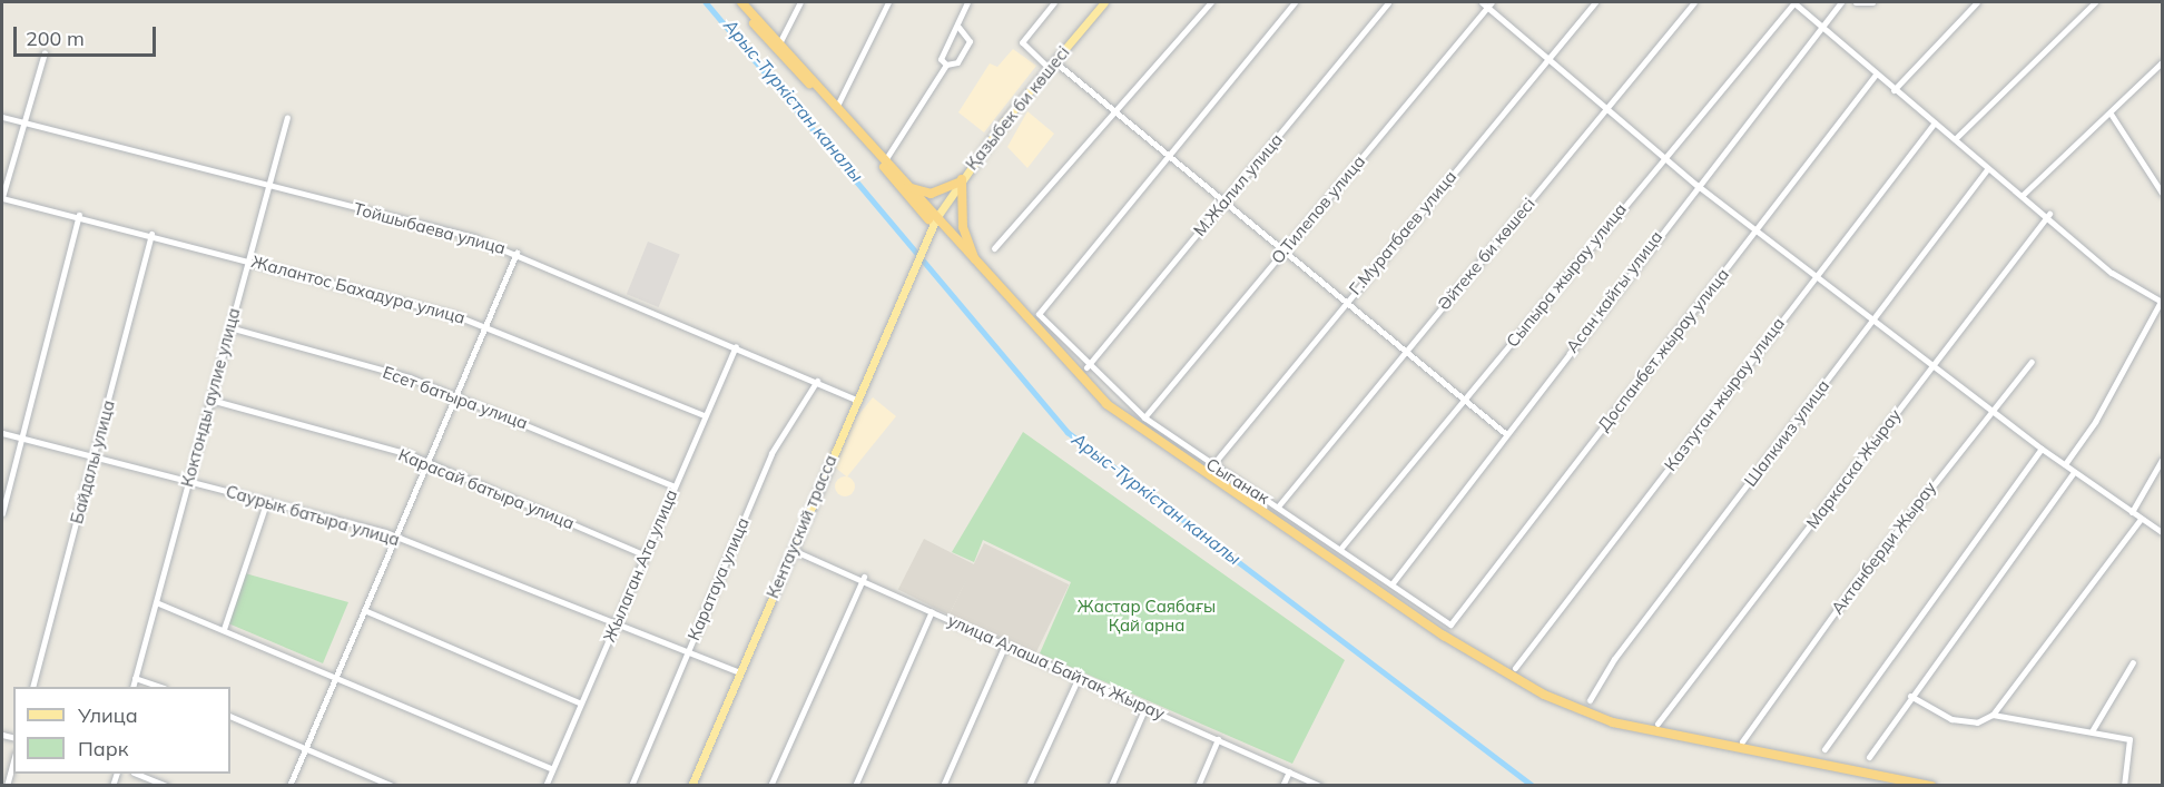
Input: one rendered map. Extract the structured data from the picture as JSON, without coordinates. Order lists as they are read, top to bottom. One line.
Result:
{"streets":{"main road":["Қазыбек би көшесі","Кентауский трасса"],"street":["М.Жалил улица","О.Тилепов улица","Тойшыбаева улица","Г.Муратбаев улица","Әйтеке би көшесі","Сыпыра жырау улица","Жалантос Бахадура улица","Асан кайгы улица","Доспанбет жырау улица","Казтуган жырау улица","Коктонды аулие улица","Есет батыра улица","Шалкииз улица","Байдалы улица","Маркаска Жырау","Сыганак","Карасай батыра улица","Саурык батыра улица","Актанберди Жырау","Жылаган Ата улица","Каратауа улица","улица Алаша Байтақ Жырау"]},"crossings":[["Қазыбек би көшесі","Кентауский трасса"],["М.Жалил улица","Сыганак"],["О.Тилепов улица","Сыганак"],["Тойшыбаева улица","Коктонды аулие улица"],["Тойшыбаева улица","Кентауский трасса"],["Тойшыбаева улица","Жылаган Ата улица"],["Тойшыбаева улица","Каратауа улица"],["Г.Муратбаев улица","Сыганак"],["Әйтеке би көшесі","Сыганак"],["Сыпыра жырау улица","Сыганак"],["Жалантос Бахадура улица","Коктонды аулие улица"],["Жалантос Бахадура улица","Байдалы улица"],["Жалантос Бахадура улица","Жылаган Ата улица"],["Асан кайгы улица","Сыганак"],["Доспанбет жырау улица","Сыганак"],["Коктонды аулие улица","Есет батыра улица"],["Коктонды аулие улица","Карасай батыра улица"],["Коктонды аулие улица","Саурык батыра улица"],["Есет батыра улица","Жылаган Ата улица"],["Байдалы улица","Саурык батыра улица"],["Карасай батыра улица","Жылаган Ата улица"],["Саурык батыра улица","Кентауский трасса"],["Саурык батыра улица","Жылаган Ата улица"],["Саурык батыра улица","Каратауа улица"],["Кентауский трасса","улица Алаша Байтақ Жырау"]],"water":["Арыс-Түркістан каналы"],"parks":["Жастар Саябағы Қай арна"],"legend":["Улица","Парк"],"scale_bar":"200 m"}
